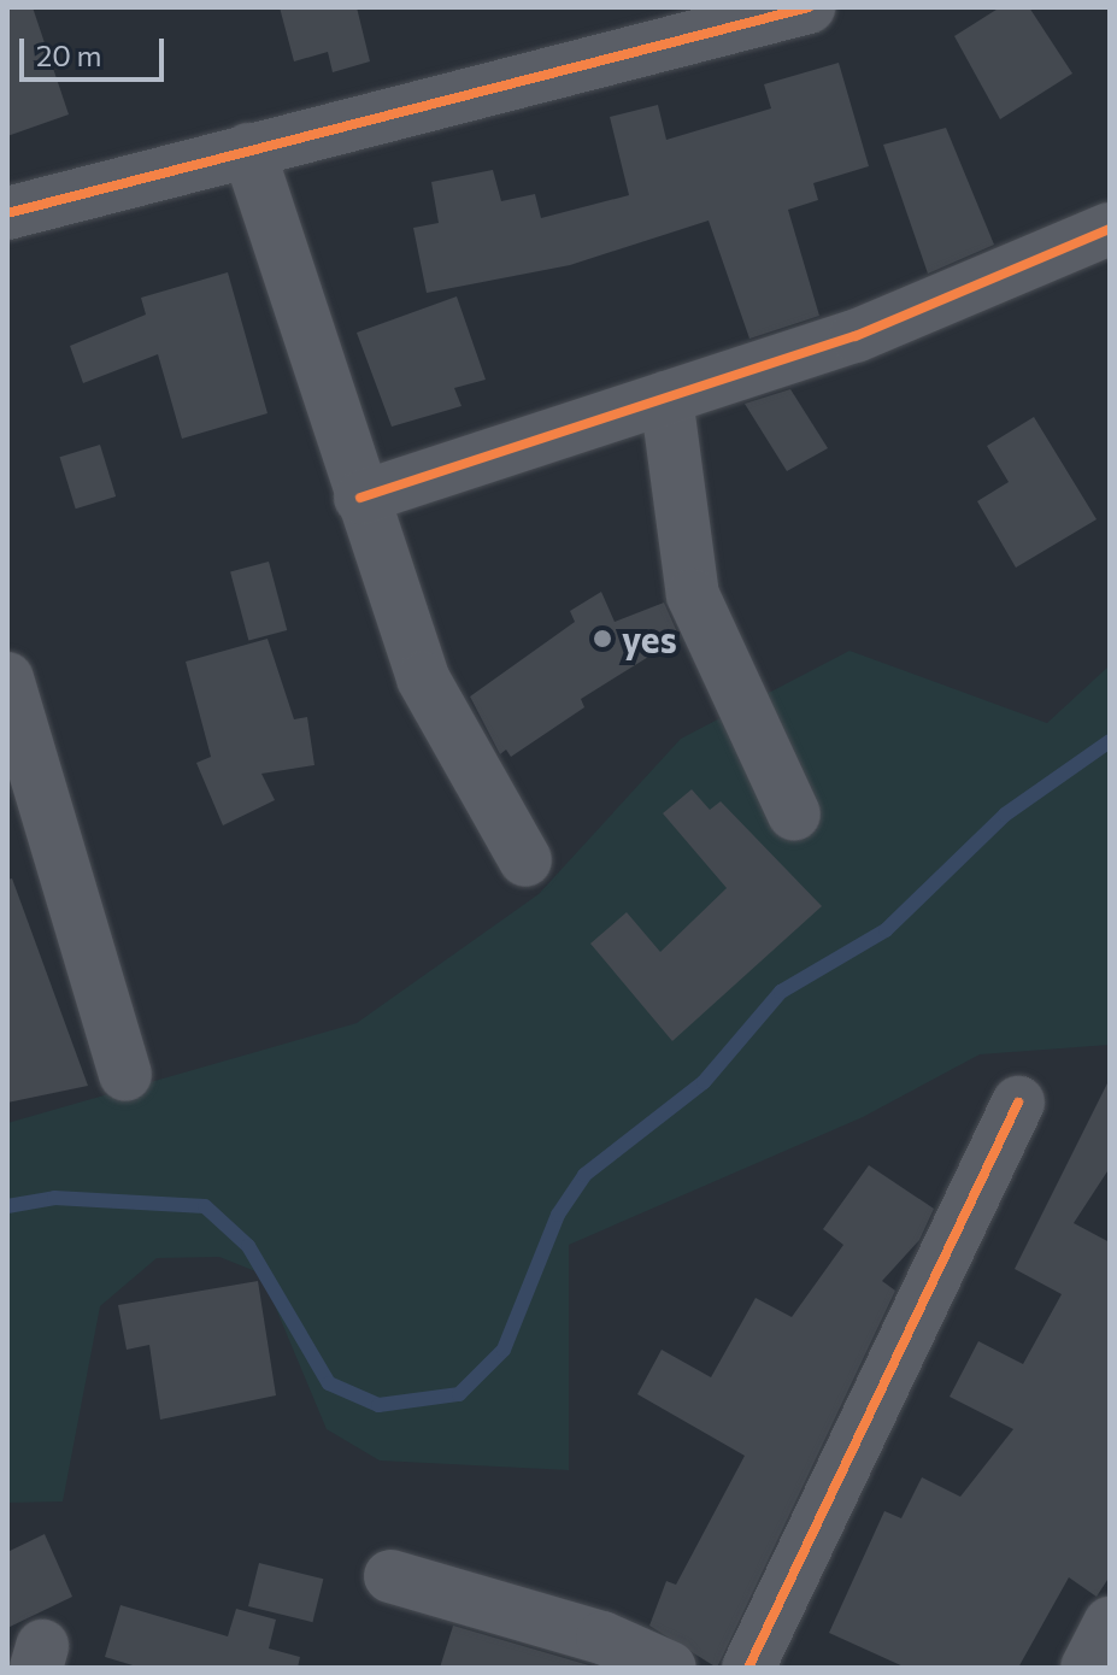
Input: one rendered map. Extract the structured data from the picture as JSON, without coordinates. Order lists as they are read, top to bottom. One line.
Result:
{"places":["yes"],"scale_bar":"20 m"}
